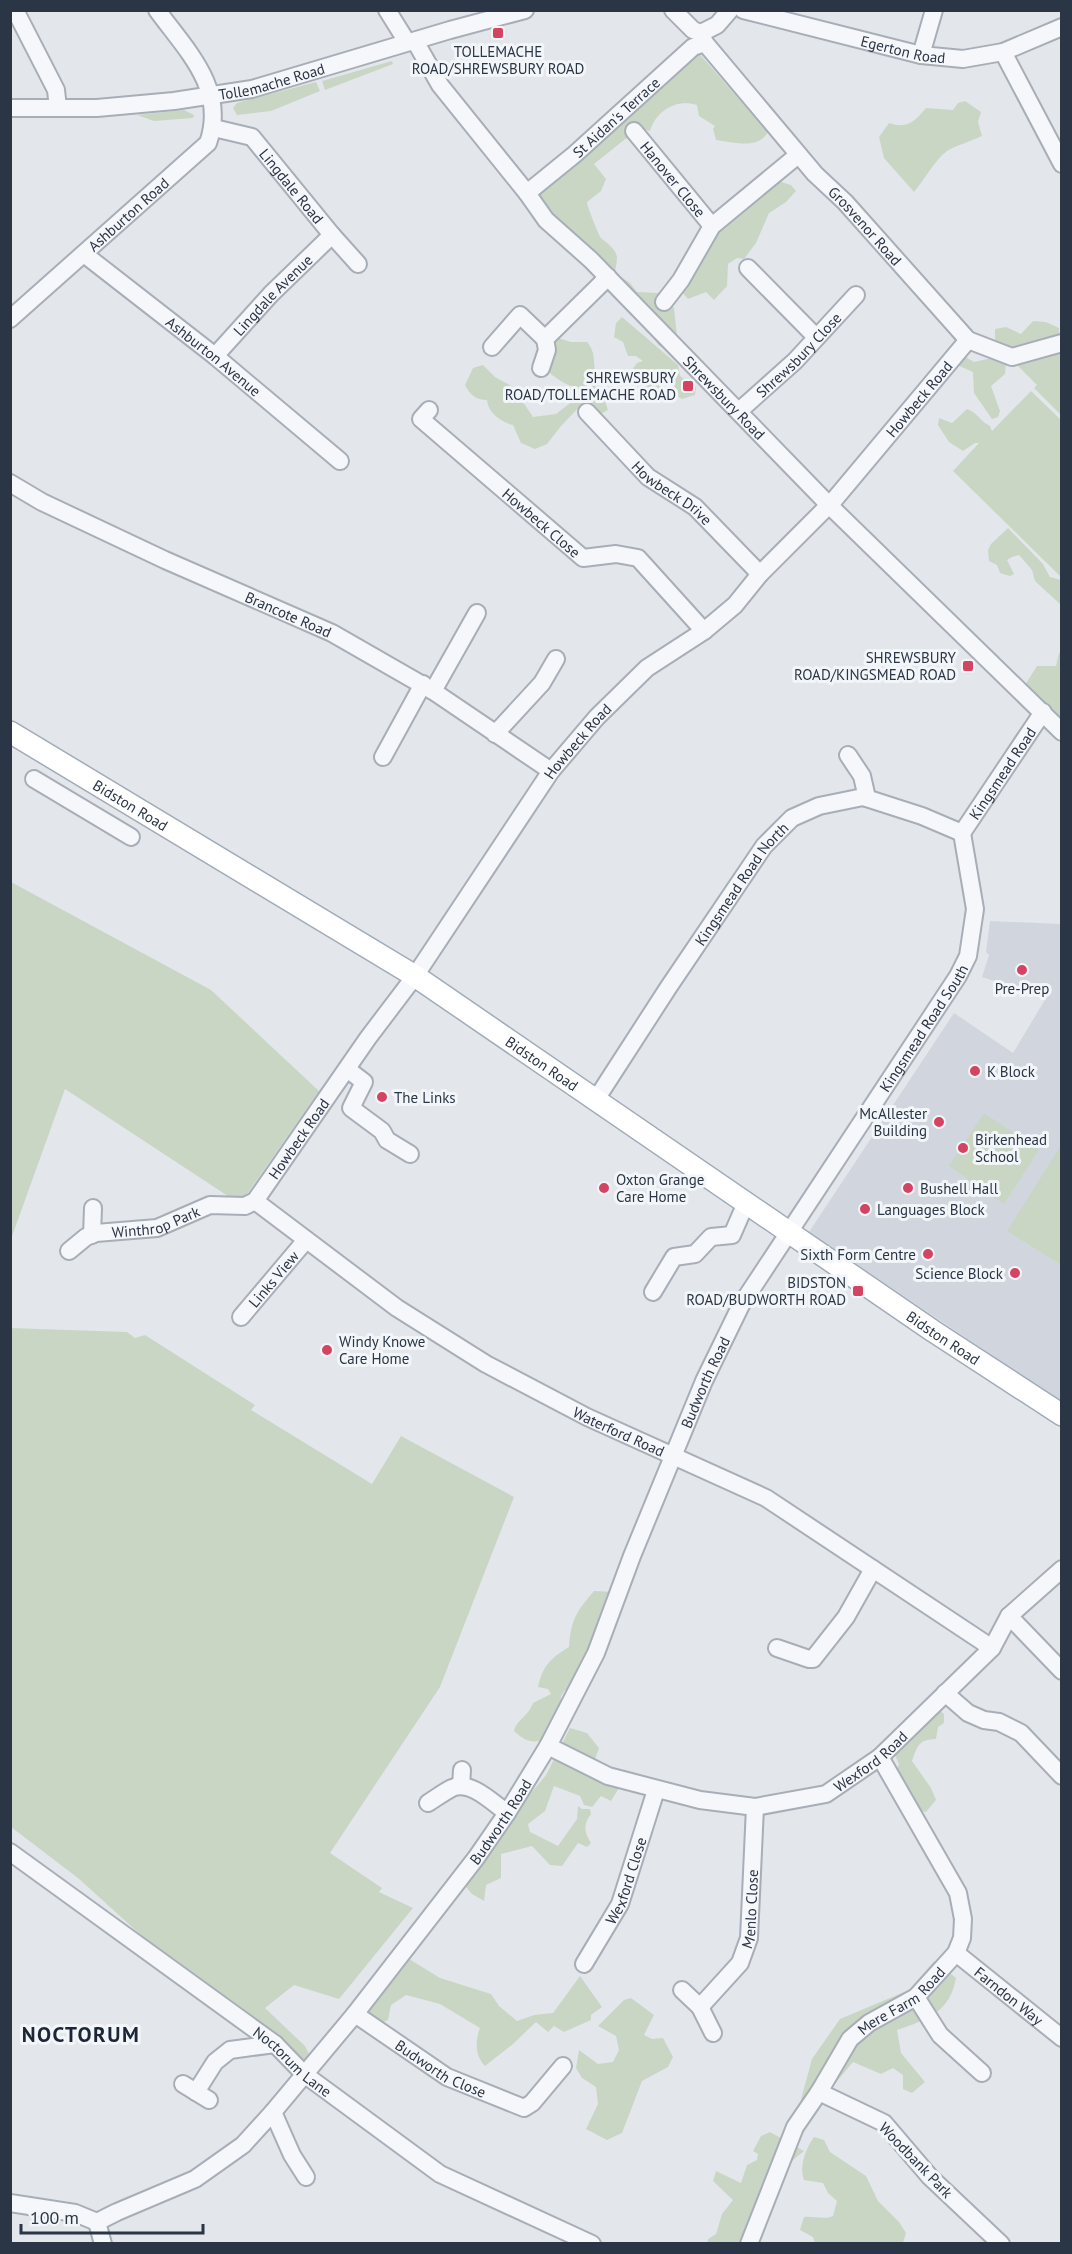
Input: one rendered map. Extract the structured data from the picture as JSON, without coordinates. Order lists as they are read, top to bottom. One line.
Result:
{"streets":{"main road":["Bidston Road"],"street":["Egerton Road","Tollemache Road","St Aidan's Terrace","Hanover Close","Lingdale Road","Ashburton Road","Grosvenor Road","Lingdale Avenue","Shrewsbury Close","Ashburton Avenue","Shrewsbury Road","Howbeck Road","Howbeck Drive","Howbeck Close","Brancote Road","Kingsmead Road","Kingsmead Road North","Kingsmead Road South","Winthrop Park","Links View","Budworth Road","Waterford Road","Wexford Road","Wexford Close","Menlo Close","Farndon Way","Mere Farm Road","Noctorum Lane","Budworth Close","Woodbank Park"]},"crossings":[["Tollemache Road","Shrewsbury Road"],["St Aidan's Terrace","Grosvenor Road"],["St Aidan's Terrace","Shrewsbury Road"],["Hanover Close","Grosvenor Road"],["Lingdale Road","Ashburton Road"],["Lingdale Road","Lingdale Avenue"],["Ashburton Road","Ashburton Avenue"],["Grosvenor Road","Howbeck Road"],["Lingdale Avenue","Ashburton Avenue"],["Shrewsbury Close","Shrewsbury Road"],["Shrewsbury Road","Howbeck Road"],["Shrewsbury Road","Kingsmead Road"],["Howbeck Road","Howbeck Drive"],["Howbeck Road","Howbeck Close"],["Howbeck Road","Brancote Road"],["Howbeck Road","Bidston Road"],["Howbeck Road","Winthrop Park"],["Howbeck Road","Waterford Road"],["Kingsmead Road","Kingsmead Road North"],["Kingsmead Road","Kingsmead Road South"],["Bidston Road","Kingsmead Road North"],["Bidston Road","Kingsmead Road South"],["Bidston Road","Budworth Road"],["Kingsmead Road North","Kingsmead Road South"],["Kingsmead Road South","Budworth Road"],["Winthrop Park","Waterford Road"],["Links View","Waterford Road"],["Budworth Road","Waterford Road"],["Budworth Road","Wexford Road"],["Budworth Road","Noctorum Lane"],["Budworth Road","Budworth Close"],["Waterford Road","Wexford Road"],["Wexford Road","Wexford Close"],["Wexford Road","Menlo Close"],["Wexford Road","Mere Farm Road"],["Farndon Way","Mere Farm Road"],["Mere Farm Road","Woodbank Park"]],"districts":["NOCTORUM"],"places":{"transit":["TOLLEMACHE ROAD/SHREWSBURY ROAD","SHREWSBURY ROAD/TOLLEMACHE ROAD","SHREWSBURY ROAD/KINGSMEAD ROAD","BIDSTON ROAD/BUDWORTH ROAD"],"other":["Pre-Prep","K Block","The Links","McAllester Building","Birkenhead School","Oxton Grange Care Home","Bushell Hall","Languages Block","Sixth Form Centre","Science Block","Windy Knowe Care Home"]},"scale_bar":"100 m"}
